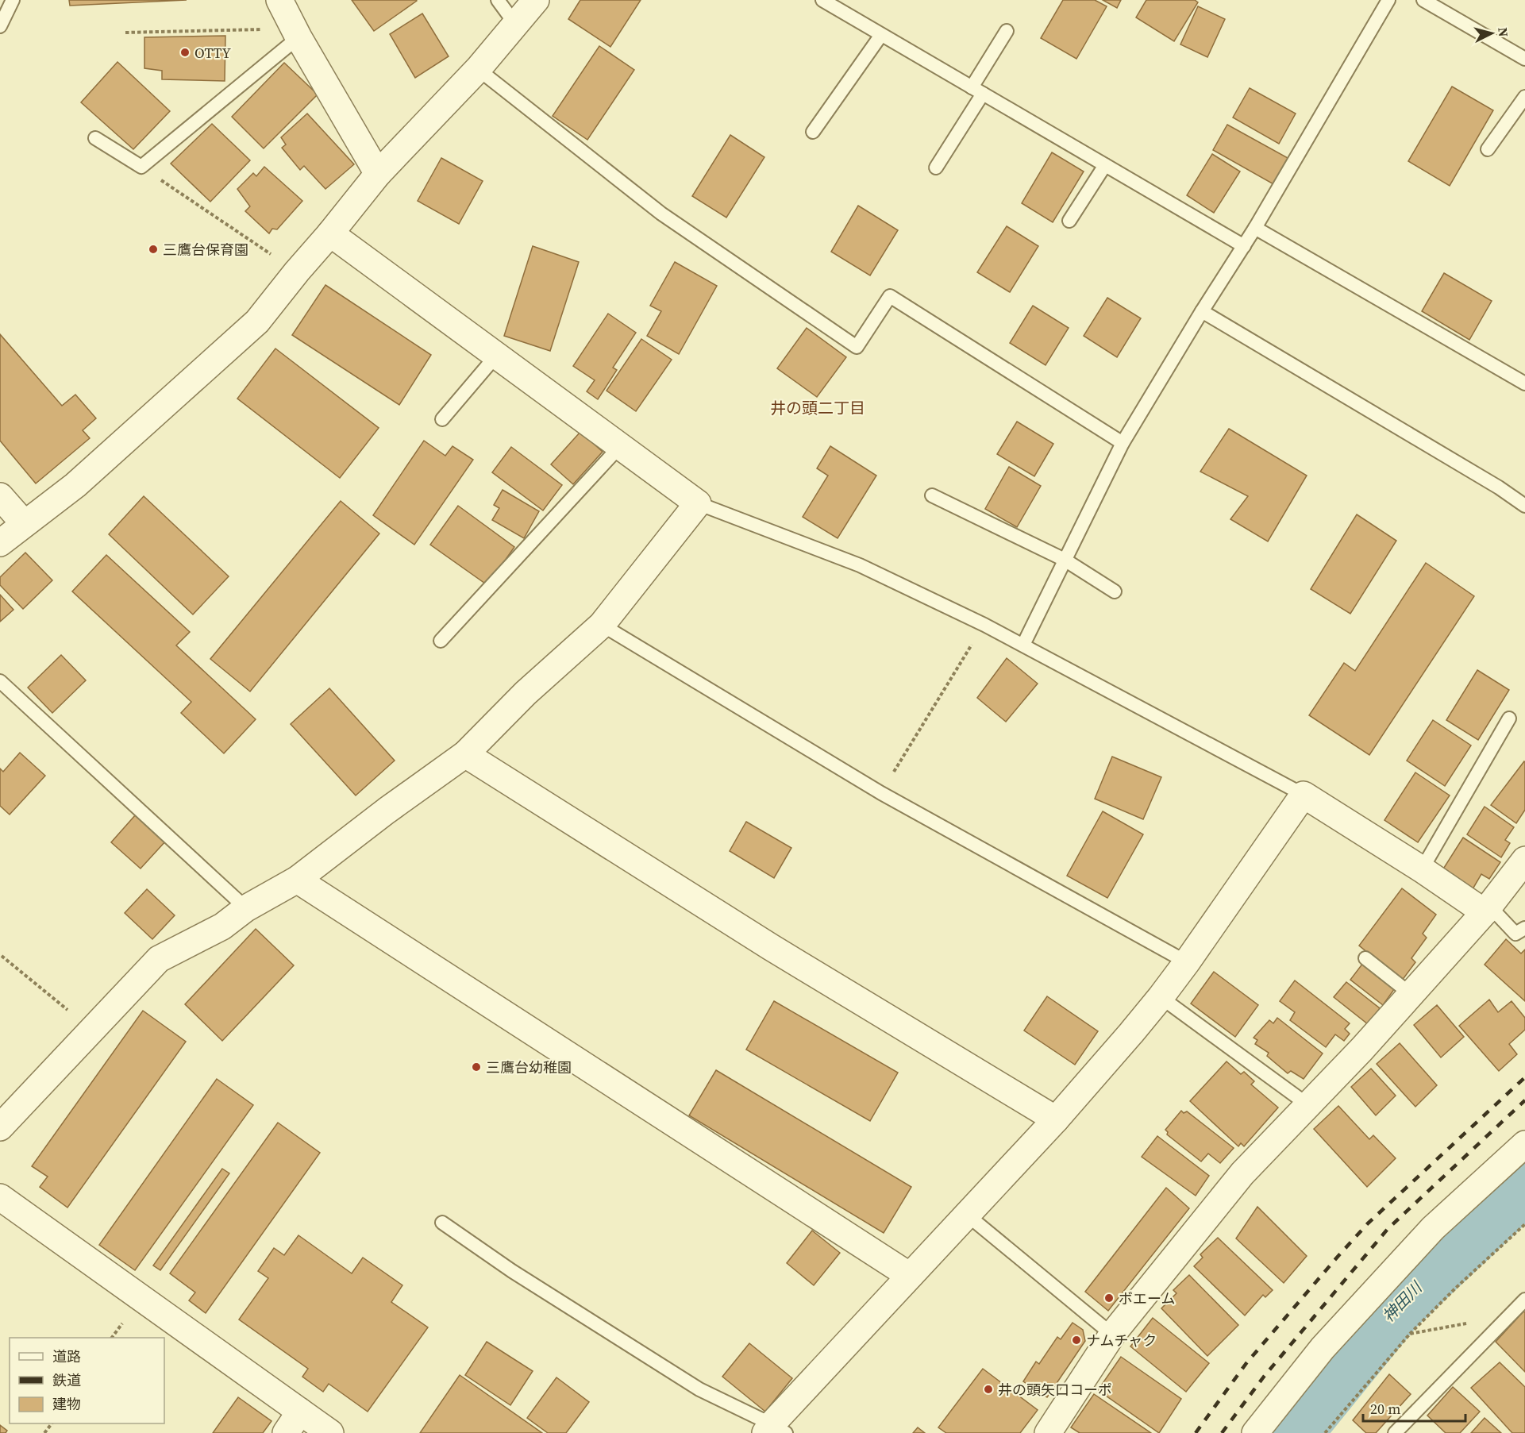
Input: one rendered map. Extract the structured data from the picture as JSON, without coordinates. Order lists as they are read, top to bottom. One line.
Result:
{"districts":["井の頭二丁目"],"water":["神田川"],"places":["OTTY","三鷹台保育園","三鷹台幼稚園","ボエーム","ナムチャク","井の頭矢口コーポ"],"legend":["道路","鉄道","建物"],"scale_bar":"20 m","north":"right"}
